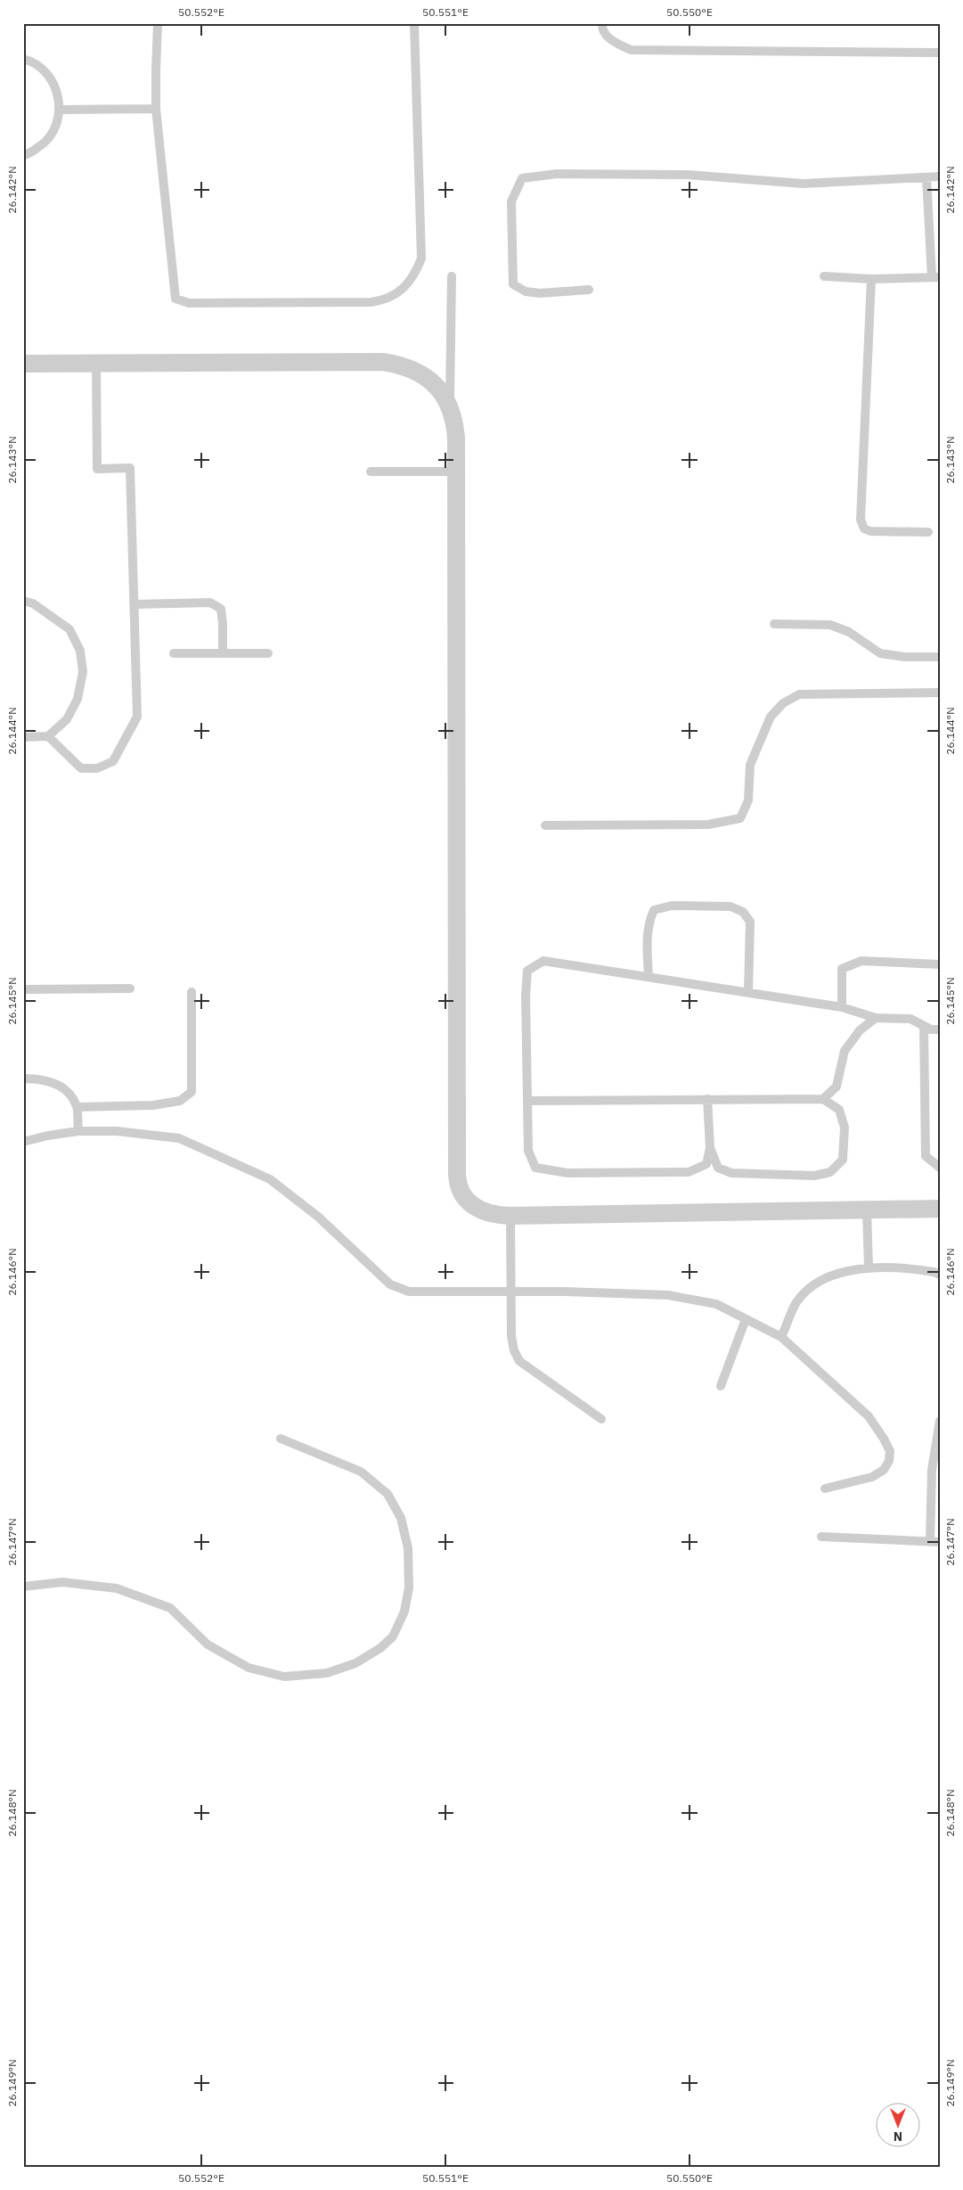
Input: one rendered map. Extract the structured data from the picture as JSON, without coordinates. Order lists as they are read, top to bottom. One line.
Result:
{"north":"bottom","coordinates":["50.552°E","50.551°E","50.550°E","26.142°N","26.143°N","26.144°N","26.145°N","26.146°N","26.147°N","26.148°N","26.149°N"]}
